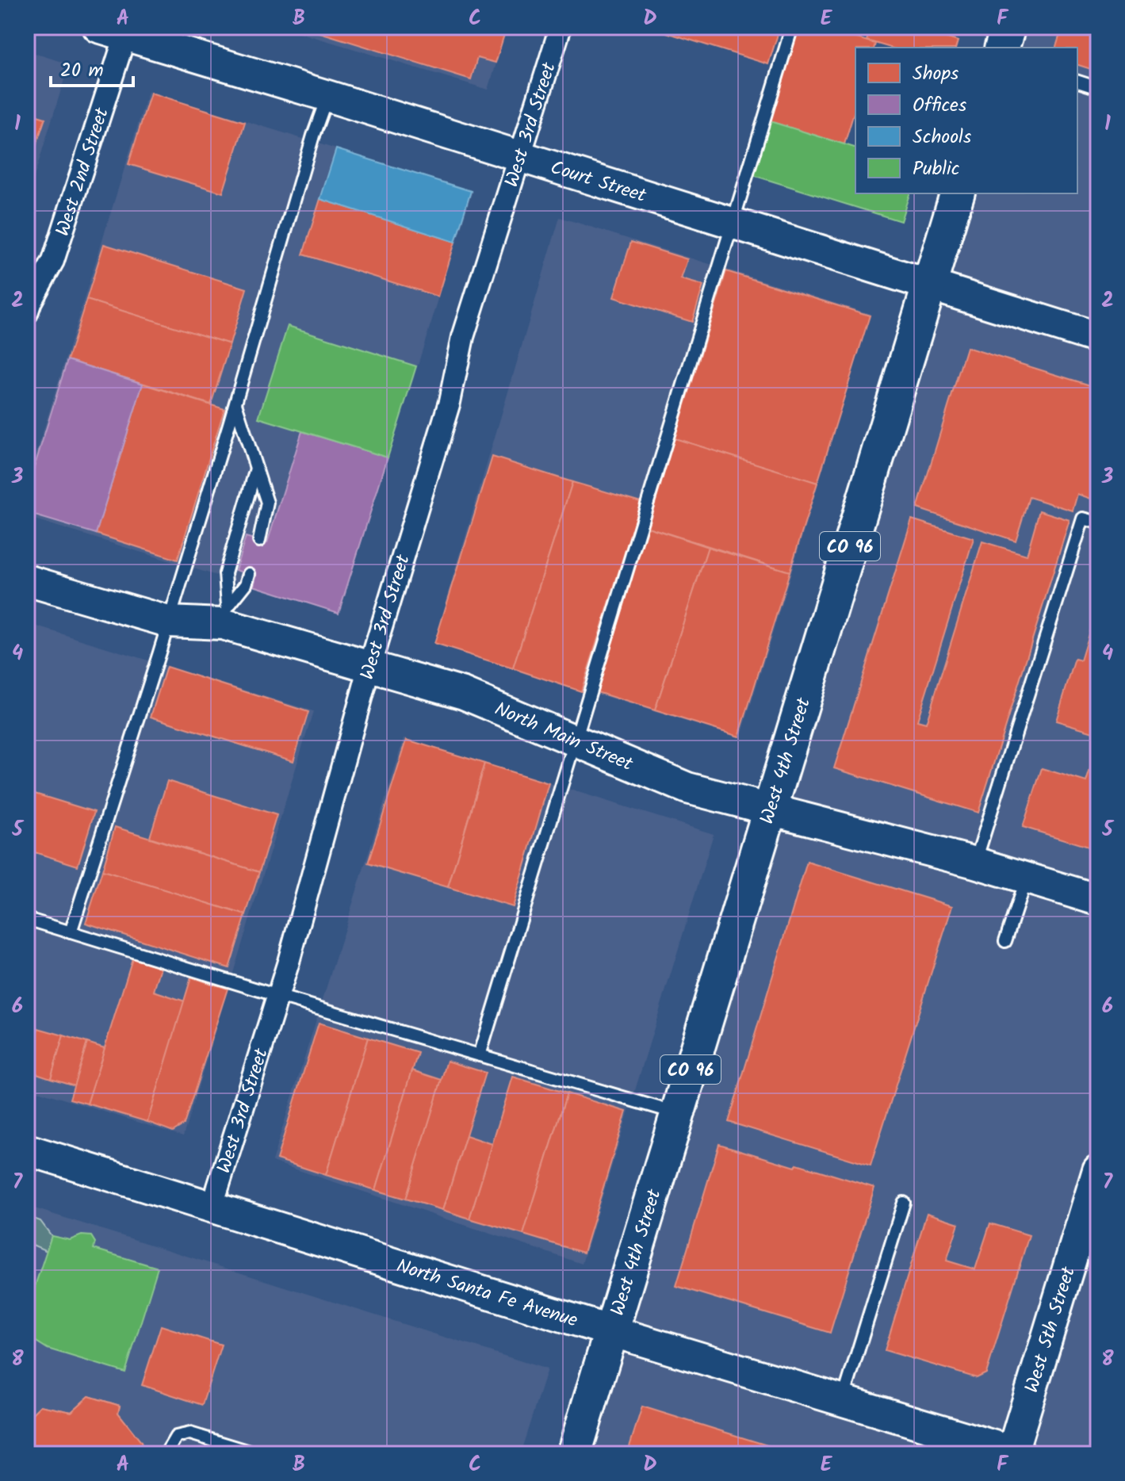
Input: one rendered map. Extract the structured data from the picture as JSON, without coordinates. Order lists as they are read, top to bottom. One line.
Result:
{"streets":{"main road":["CO 96","West 4th Street"],"street":["West 3rd Street","West 2nd Street","Court Street","North Main Street","North Santa Fe Avenue","West 5th Street"]},"crossings":[["West 3rd Street","Court Street"],["West 3rd Street","North Main Street"],["West 3rd Street","North Santa Fe Avenue"],["West 2nd Street","Court Street"],["Court Street","West 4th Street"],["CO 96","West 4th Street"],["CO 96","North Santa Fe Avenue"],["North Main Street","West 4th Street"],["West 4th Street","North Santa Fe Avenue"],["North Santa Fe Avenue","West 5th Street"]],"legend":["Shops","Offices","Schools","Public"],"scale_bar":"20 m","grid":{"columns":["A","B","C","D","E","F"],"rows":["1","2","3","4","5","6","7","8"]}}
